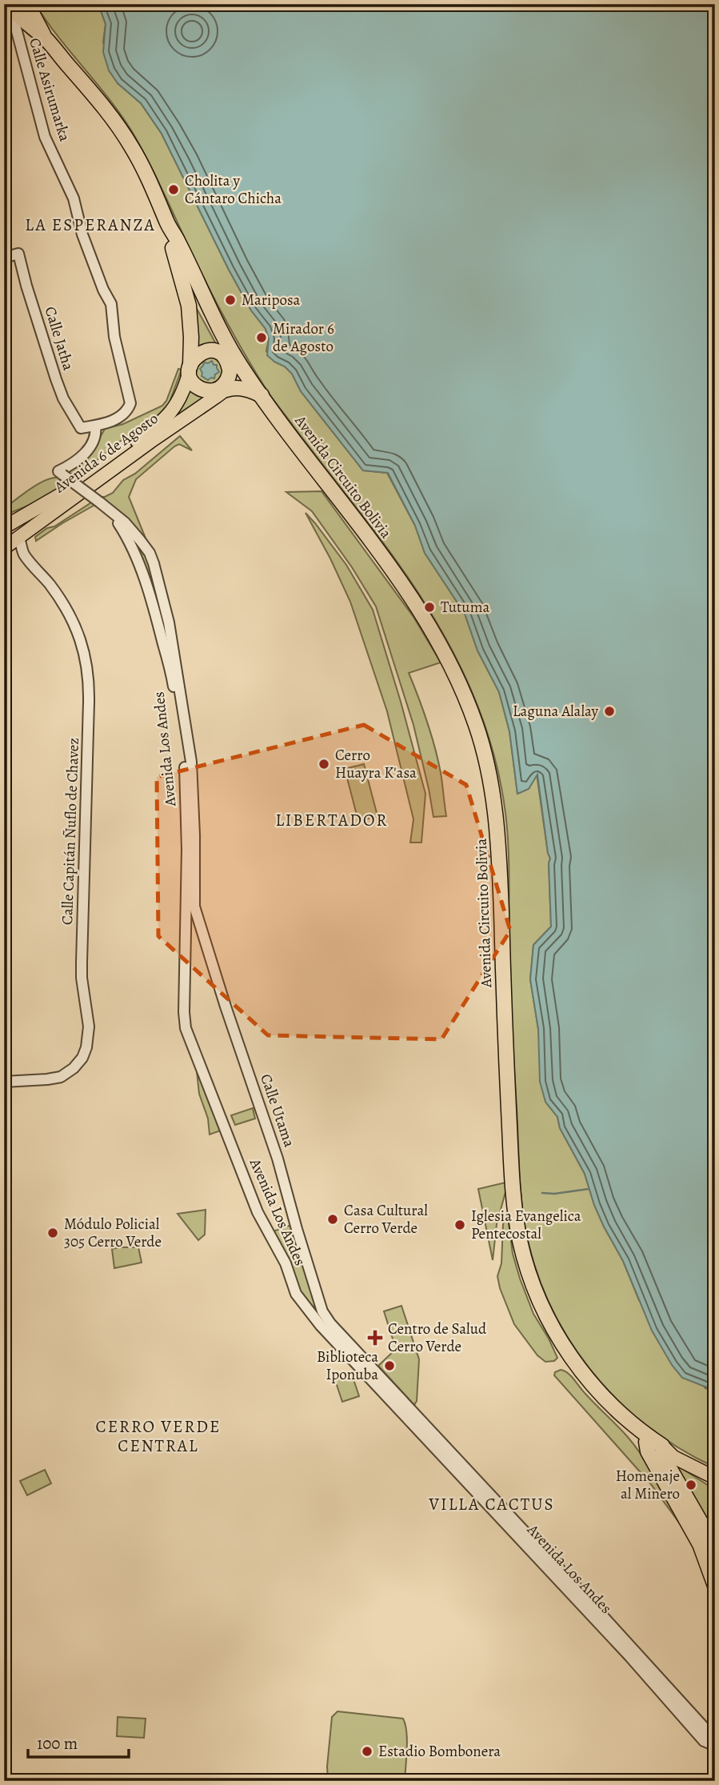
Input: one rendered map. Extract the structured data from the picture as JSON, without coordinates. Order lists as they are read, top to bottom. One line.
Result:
{"streets":{"highway":["Avenida Circuito Bolivia"],"main road":["Avenida 6 de Agosto"],"street":["Calle Asirumarka","Calle Jatha","Avenida Los Andes","Calle Capitán Ñuflo de Chavez","Calle Utama"]},"crossings":[["Calle Asirumarka","Calle Jatha"],["Calle Asirumarka","Avenida Circuito Bolivia"],["Calle Asirumarka","Avenida Los Andes"],["Calle Jatha","Avenida Los Andes"],["Avenida 6 de Agosto","Avenida Circuito Bolivia"],["Avenida 6 de Agosto","Calle Capitán Ñuflo de Chavez"],["Avenida Los Andes","Calle Utama"]],"districts":["LA ESPERANZA","LIBERTADOR","CERRO VERDE CENTRAL","VILLA CACTUS"],"places":{"other":["Cholita y Cántaro Chicha","Mariposa","Mirador 6 de Agosto","Tutuma","Laguna Alalay","Cerro Huayra K'asa","Casa Cultural Cerro Verde","Iglesia Evangelica Pentecostal","Módulo Policial 305 Cerro Verde","Biblioteca Iponuba","Homenaje al Minero","Estadio Bombonera"],"health":["Centro de Salud Cerro Verde"]},"scale_bar":"100 m"}
